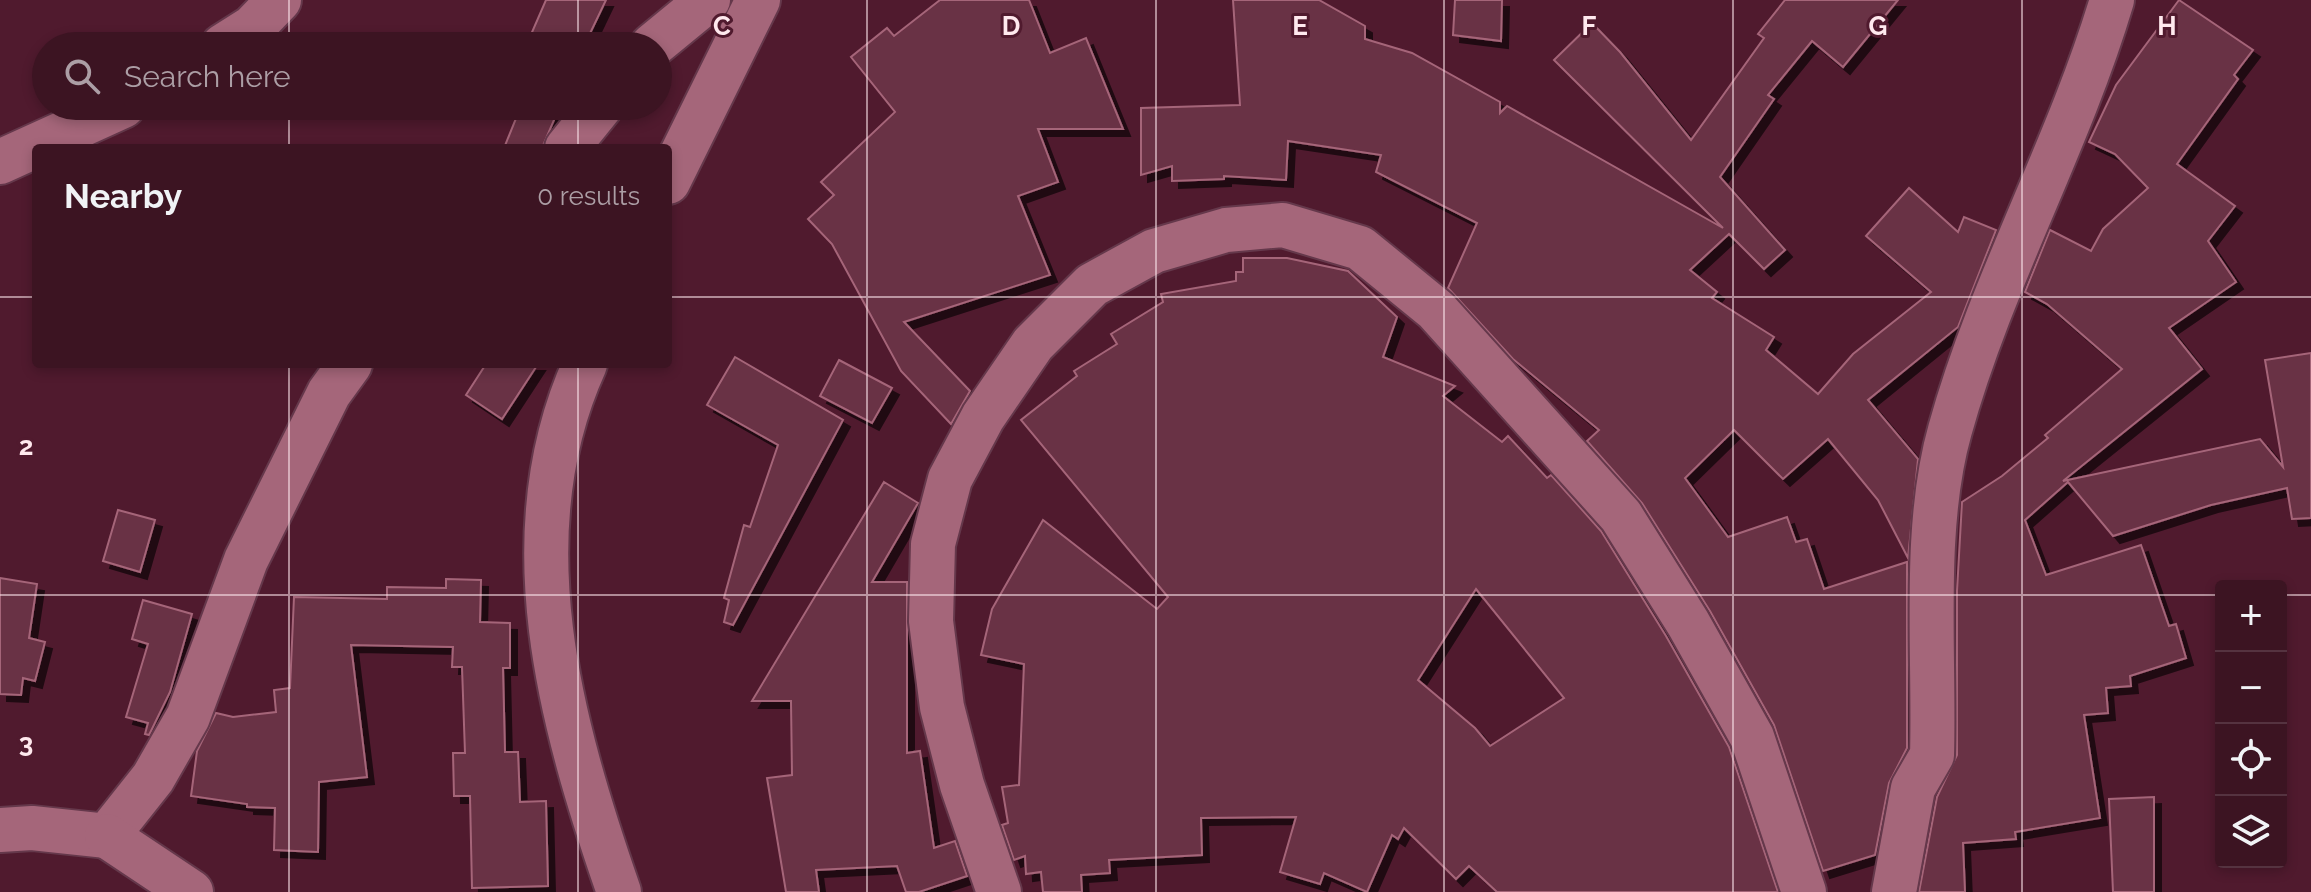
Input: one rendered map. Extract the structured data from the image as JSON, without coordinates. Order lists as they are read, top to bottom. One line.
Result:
{"page":{"search":"Search here","heading":["Nearby","0 results"],"map_buttons":["+","−"]},"grid":{"columns":["C","D","E","F","G","H"],"rows":["2","3"]}}
